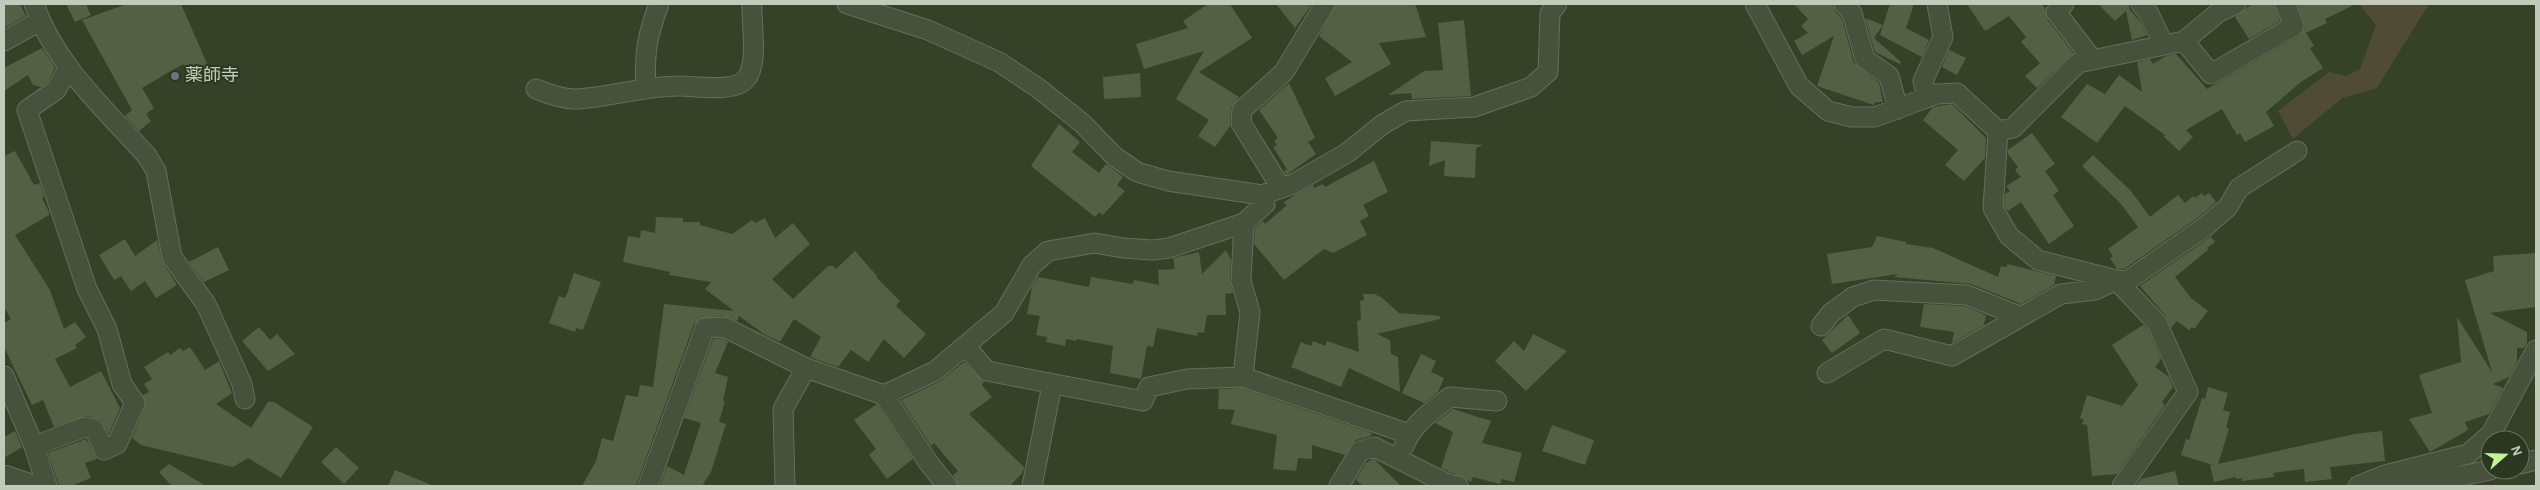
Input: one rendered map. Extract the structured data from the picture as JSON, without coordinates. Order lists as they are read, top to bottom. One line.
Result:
{"places":["薬師寺"],"north":"right"}
